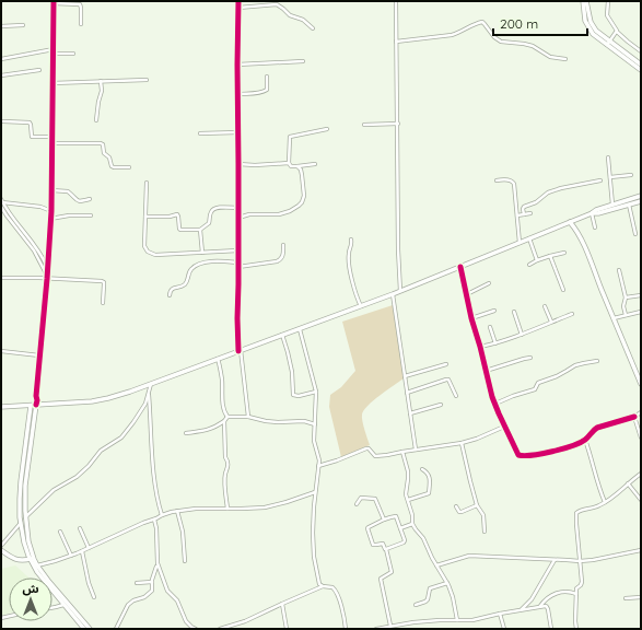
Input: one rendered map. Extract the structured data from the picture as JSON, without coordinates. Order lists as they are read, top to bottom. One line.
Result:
{"scale_bar":"200 m","north":"top"}
